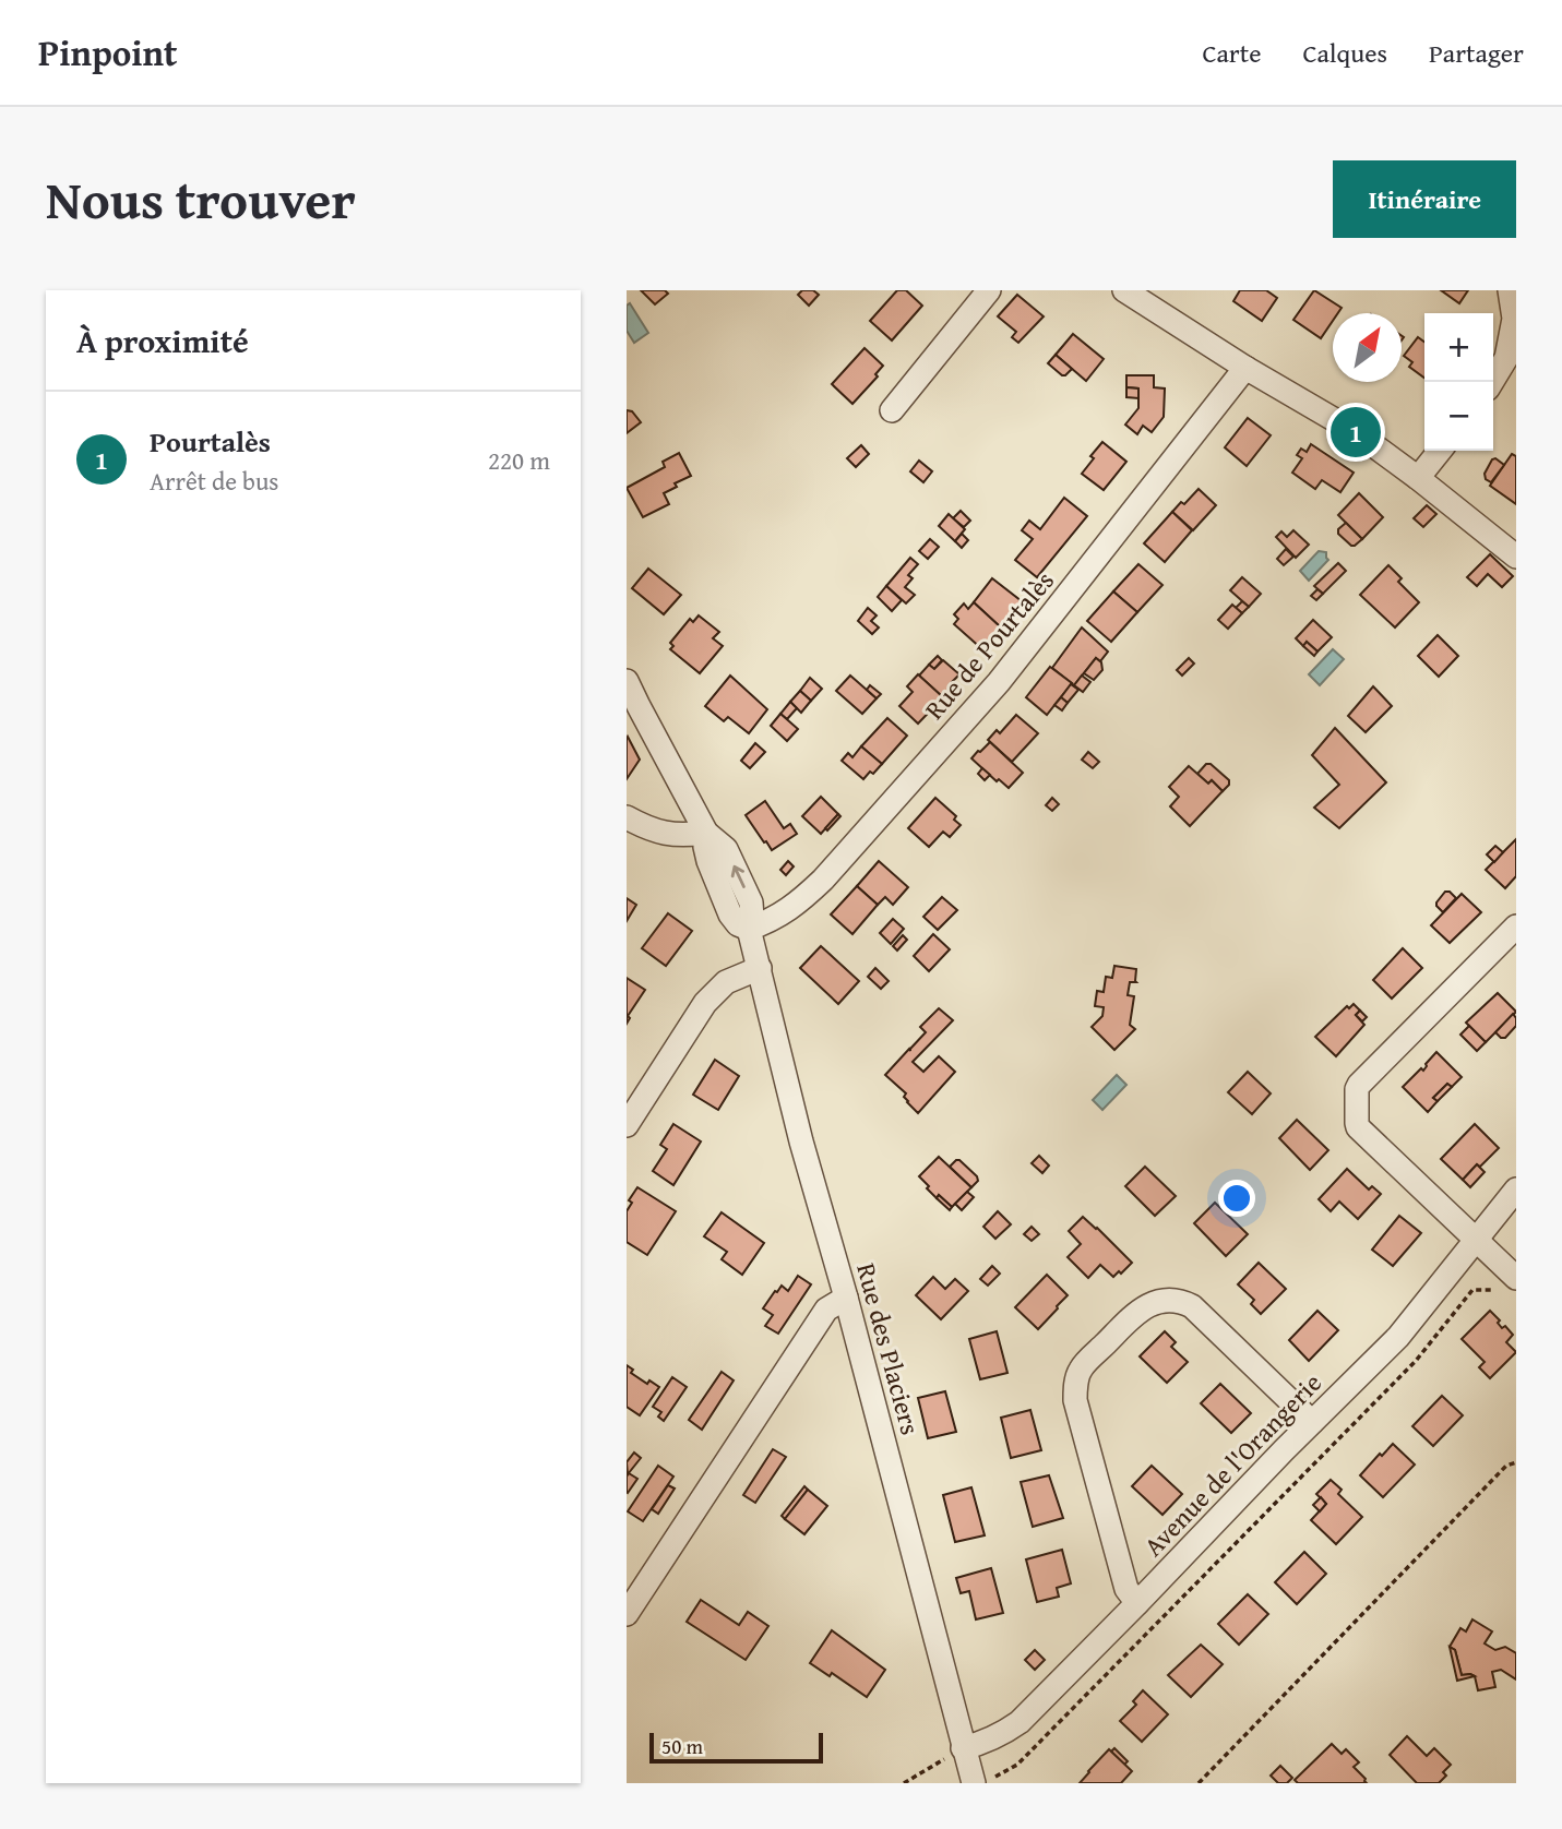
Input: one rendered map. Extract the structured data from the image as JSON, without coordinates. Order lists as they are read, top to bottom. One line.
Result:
{"streets":{"street":["Rue de Pourtalès","Rue des Placiers","Avenue de l'Orangerie"]},"crossings":[["Rue de Pourtalès","Rue des Placiers"],["Rue des Placiers","Avenue de l'Orangerie"]],"scale_bar":"50 m","north":"top right","page":{"header":"Pinpoint","nav":["Carte","Calques","Partager"],"title":"Nous trouver","buttons":"Itinéraire","heading":"À proximité","map_buttons":["+","−"],"list":[{"mark":"1","name":"Pourtalès","note":"Arrêt de bus","value":"220 m"}],"pins":"1","scale":"50 m"}}
